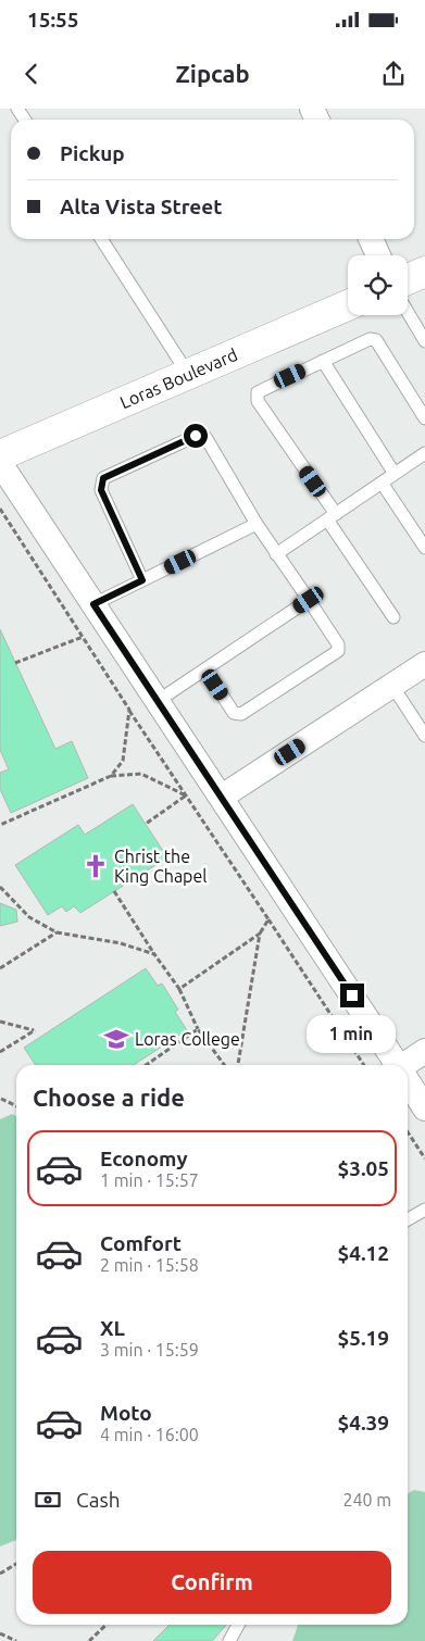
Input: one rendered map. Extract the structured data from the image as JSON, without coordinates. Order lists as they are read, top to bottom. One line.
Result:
{"streets":{"main road":["Loras Boulevard"]},"places":{"church":["Christ the King Chapel"],"school or university":["Loras College"]},"page":{"status":"15:55","header":"Zipcab","banner":["Pickup","Alta Vista Street"],"bubble":"1 min","heading":"Choose a ride","list":[{"name":"Economy","note":"1 min · 15:57","value":"$3.05"},{"name":"Comfort","note":"2 min · 15:58","value":"$4.12"},{"name":"XL","note":"3 min · 15:59","value":"$5.19"},{"name":"Moto","note":"4 min · 16:00","value":"$4.39"}],"pay":["Cash","240 m"],"buttons":"Confirm"}}
